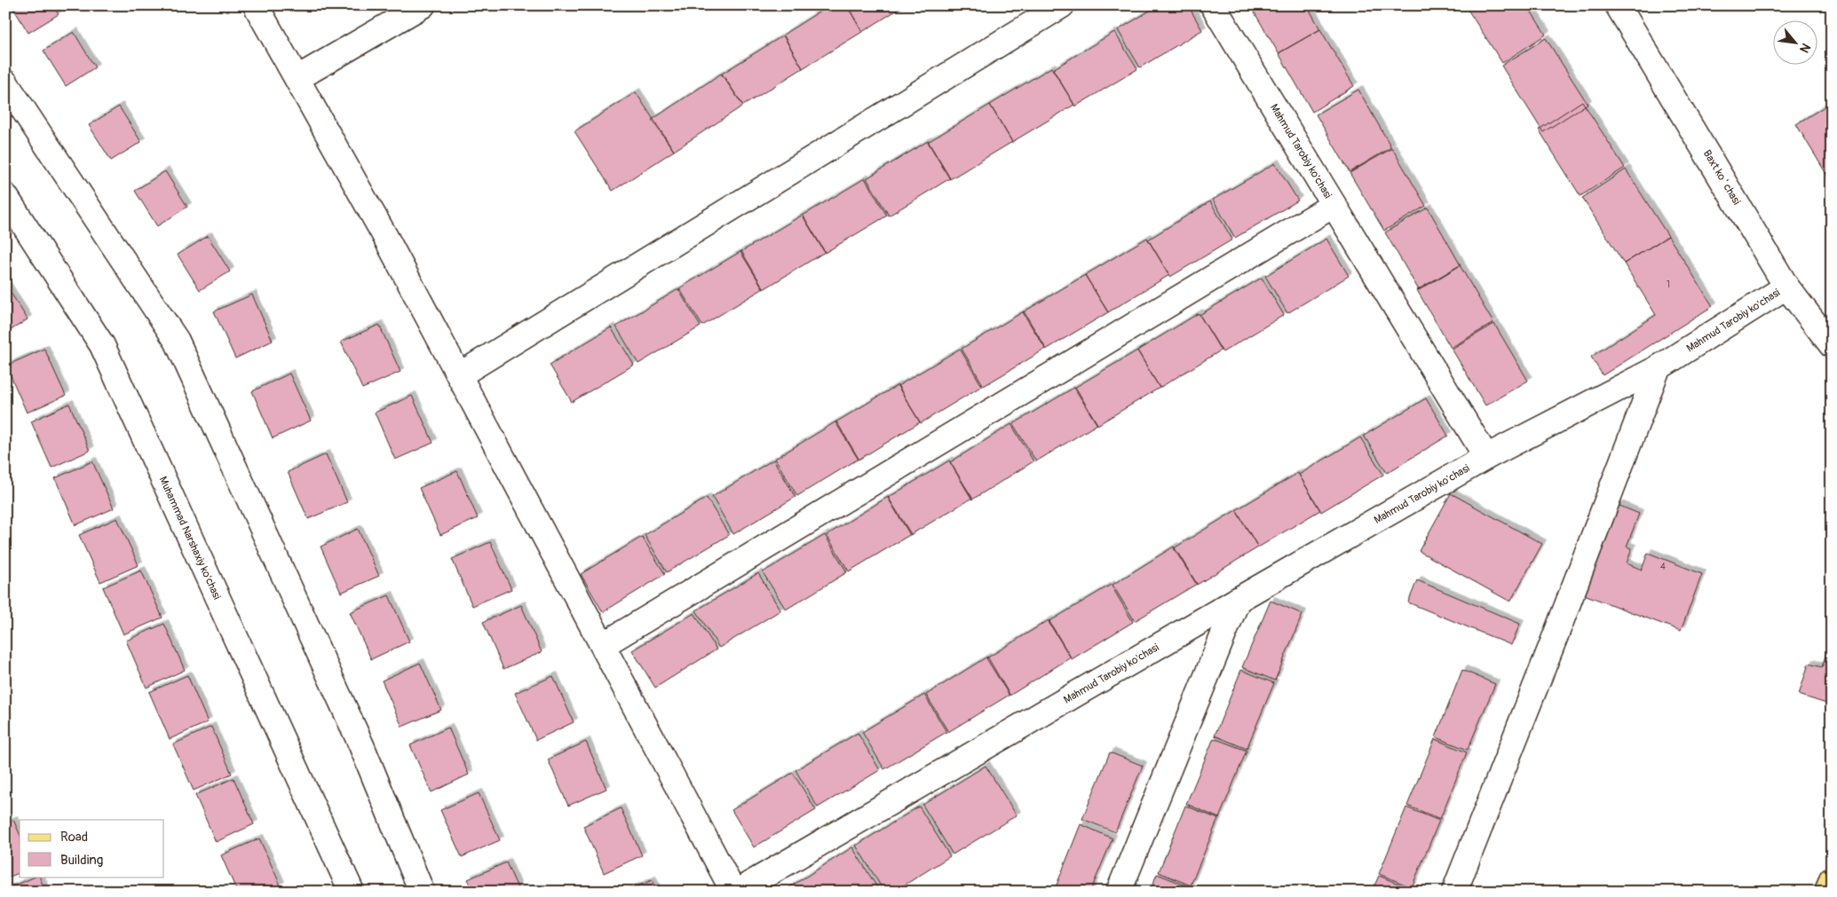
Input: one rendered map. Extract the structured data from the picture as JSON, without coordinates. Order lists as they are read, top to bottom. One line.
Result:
{"streets":{"street":["Mahmud Tarobiy ko'chasi","Baxt koʻchasi","Muhammad Narshaxiy ko'chasi"]},"crossings":[["Mahmud Tarobiy ko'chasi","Baxt koʻchasi"]],"house_numbers":["1","4"],"legend":["Road","Building"],"north":"bottom right"}
